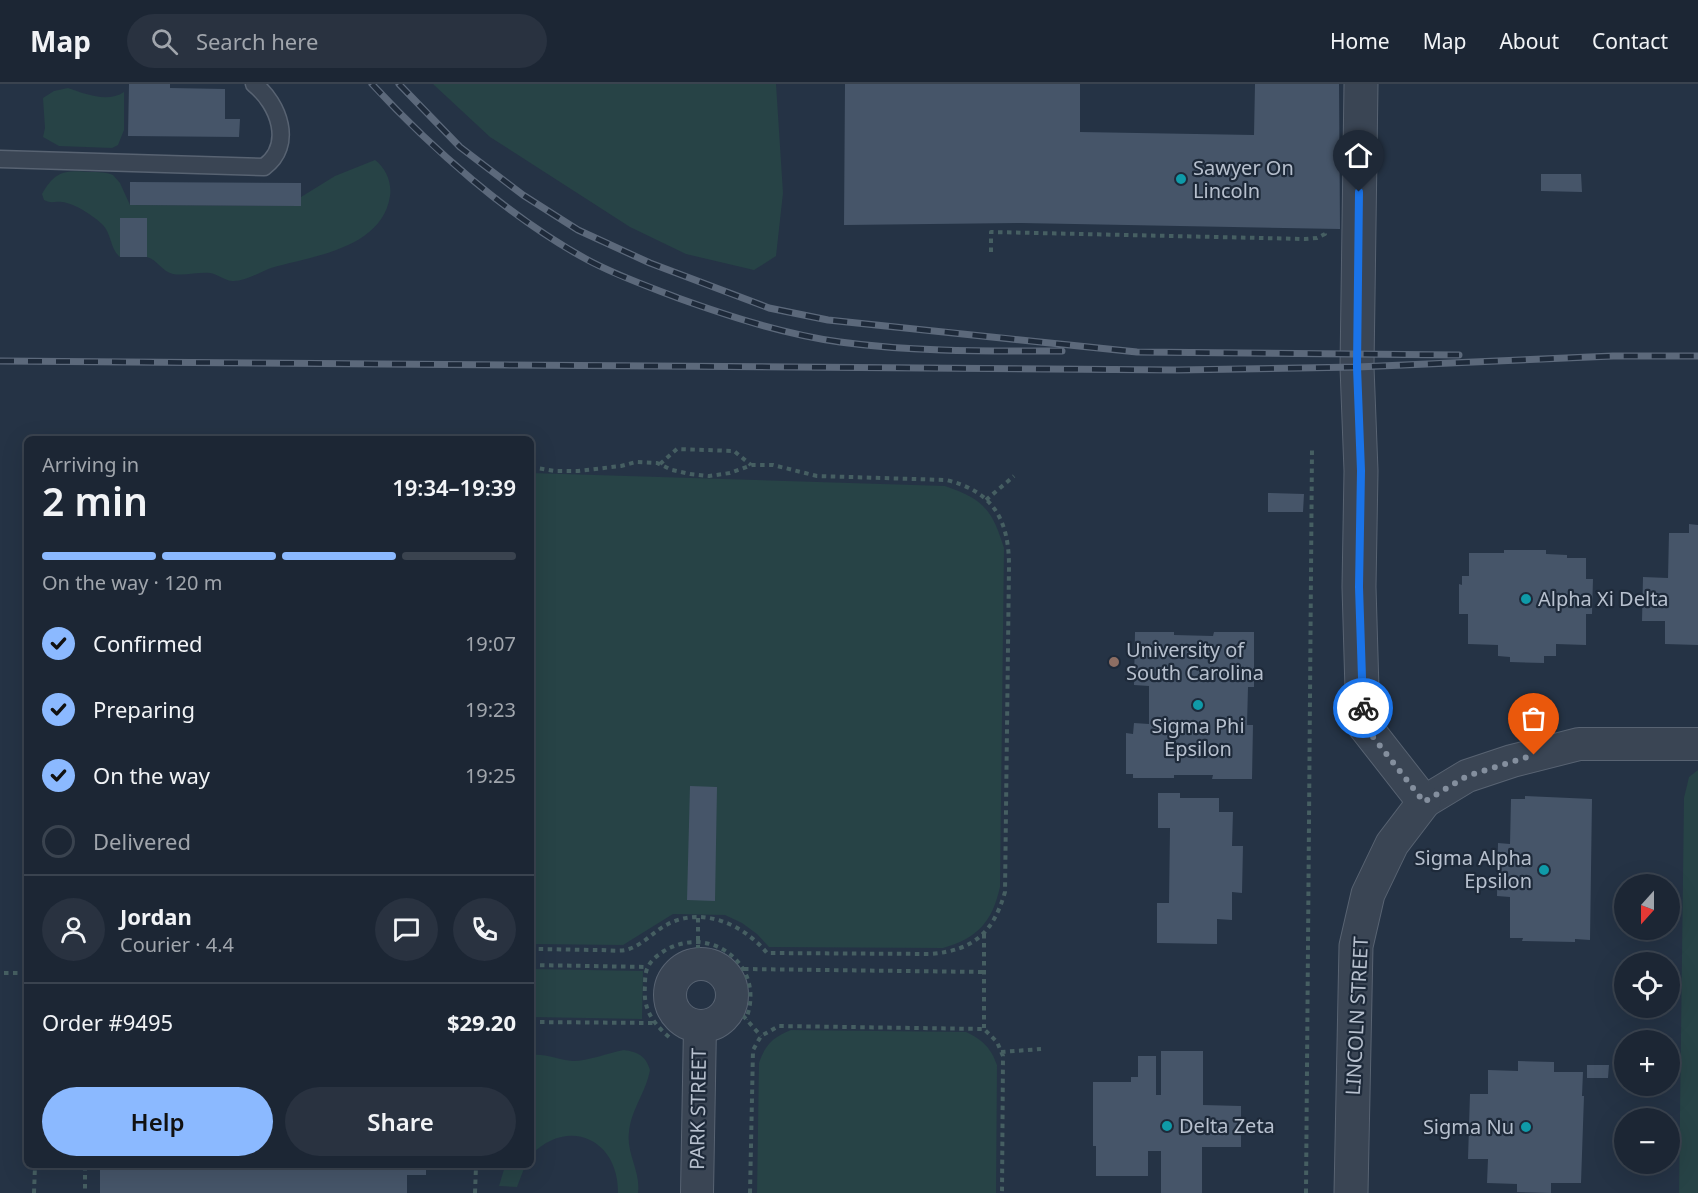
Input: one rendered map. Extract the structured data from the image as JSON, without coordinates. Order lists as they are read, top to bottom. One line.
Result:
{"streets":{"street":["LINCOLN STREET","PARK STREET"]},"places":["Sawyer On Lincoln","Alpha Xi Delta","University of South Carolina","Sigma Phi Epsilon","Sigma Alpha Epsilon","Delta Zeta","Sigma Nu"],"north":"bottom","page":{"header":"Map","search":"Search here","nav":["Home","Map","About","Contact"],"heading":["2 min","Arriving in","19:34–19:39"],"panel":["Jordan","Courier · 4.4","Order #9495","$29.20"],"bar":"On the way · 120 m","list":[["Confirmed","19:07"],["Preparing","19:23"],["On the way","19:25"],"Delivered"],"map_buttons":["+","−"],"buttons":["Help","Share"]}}
